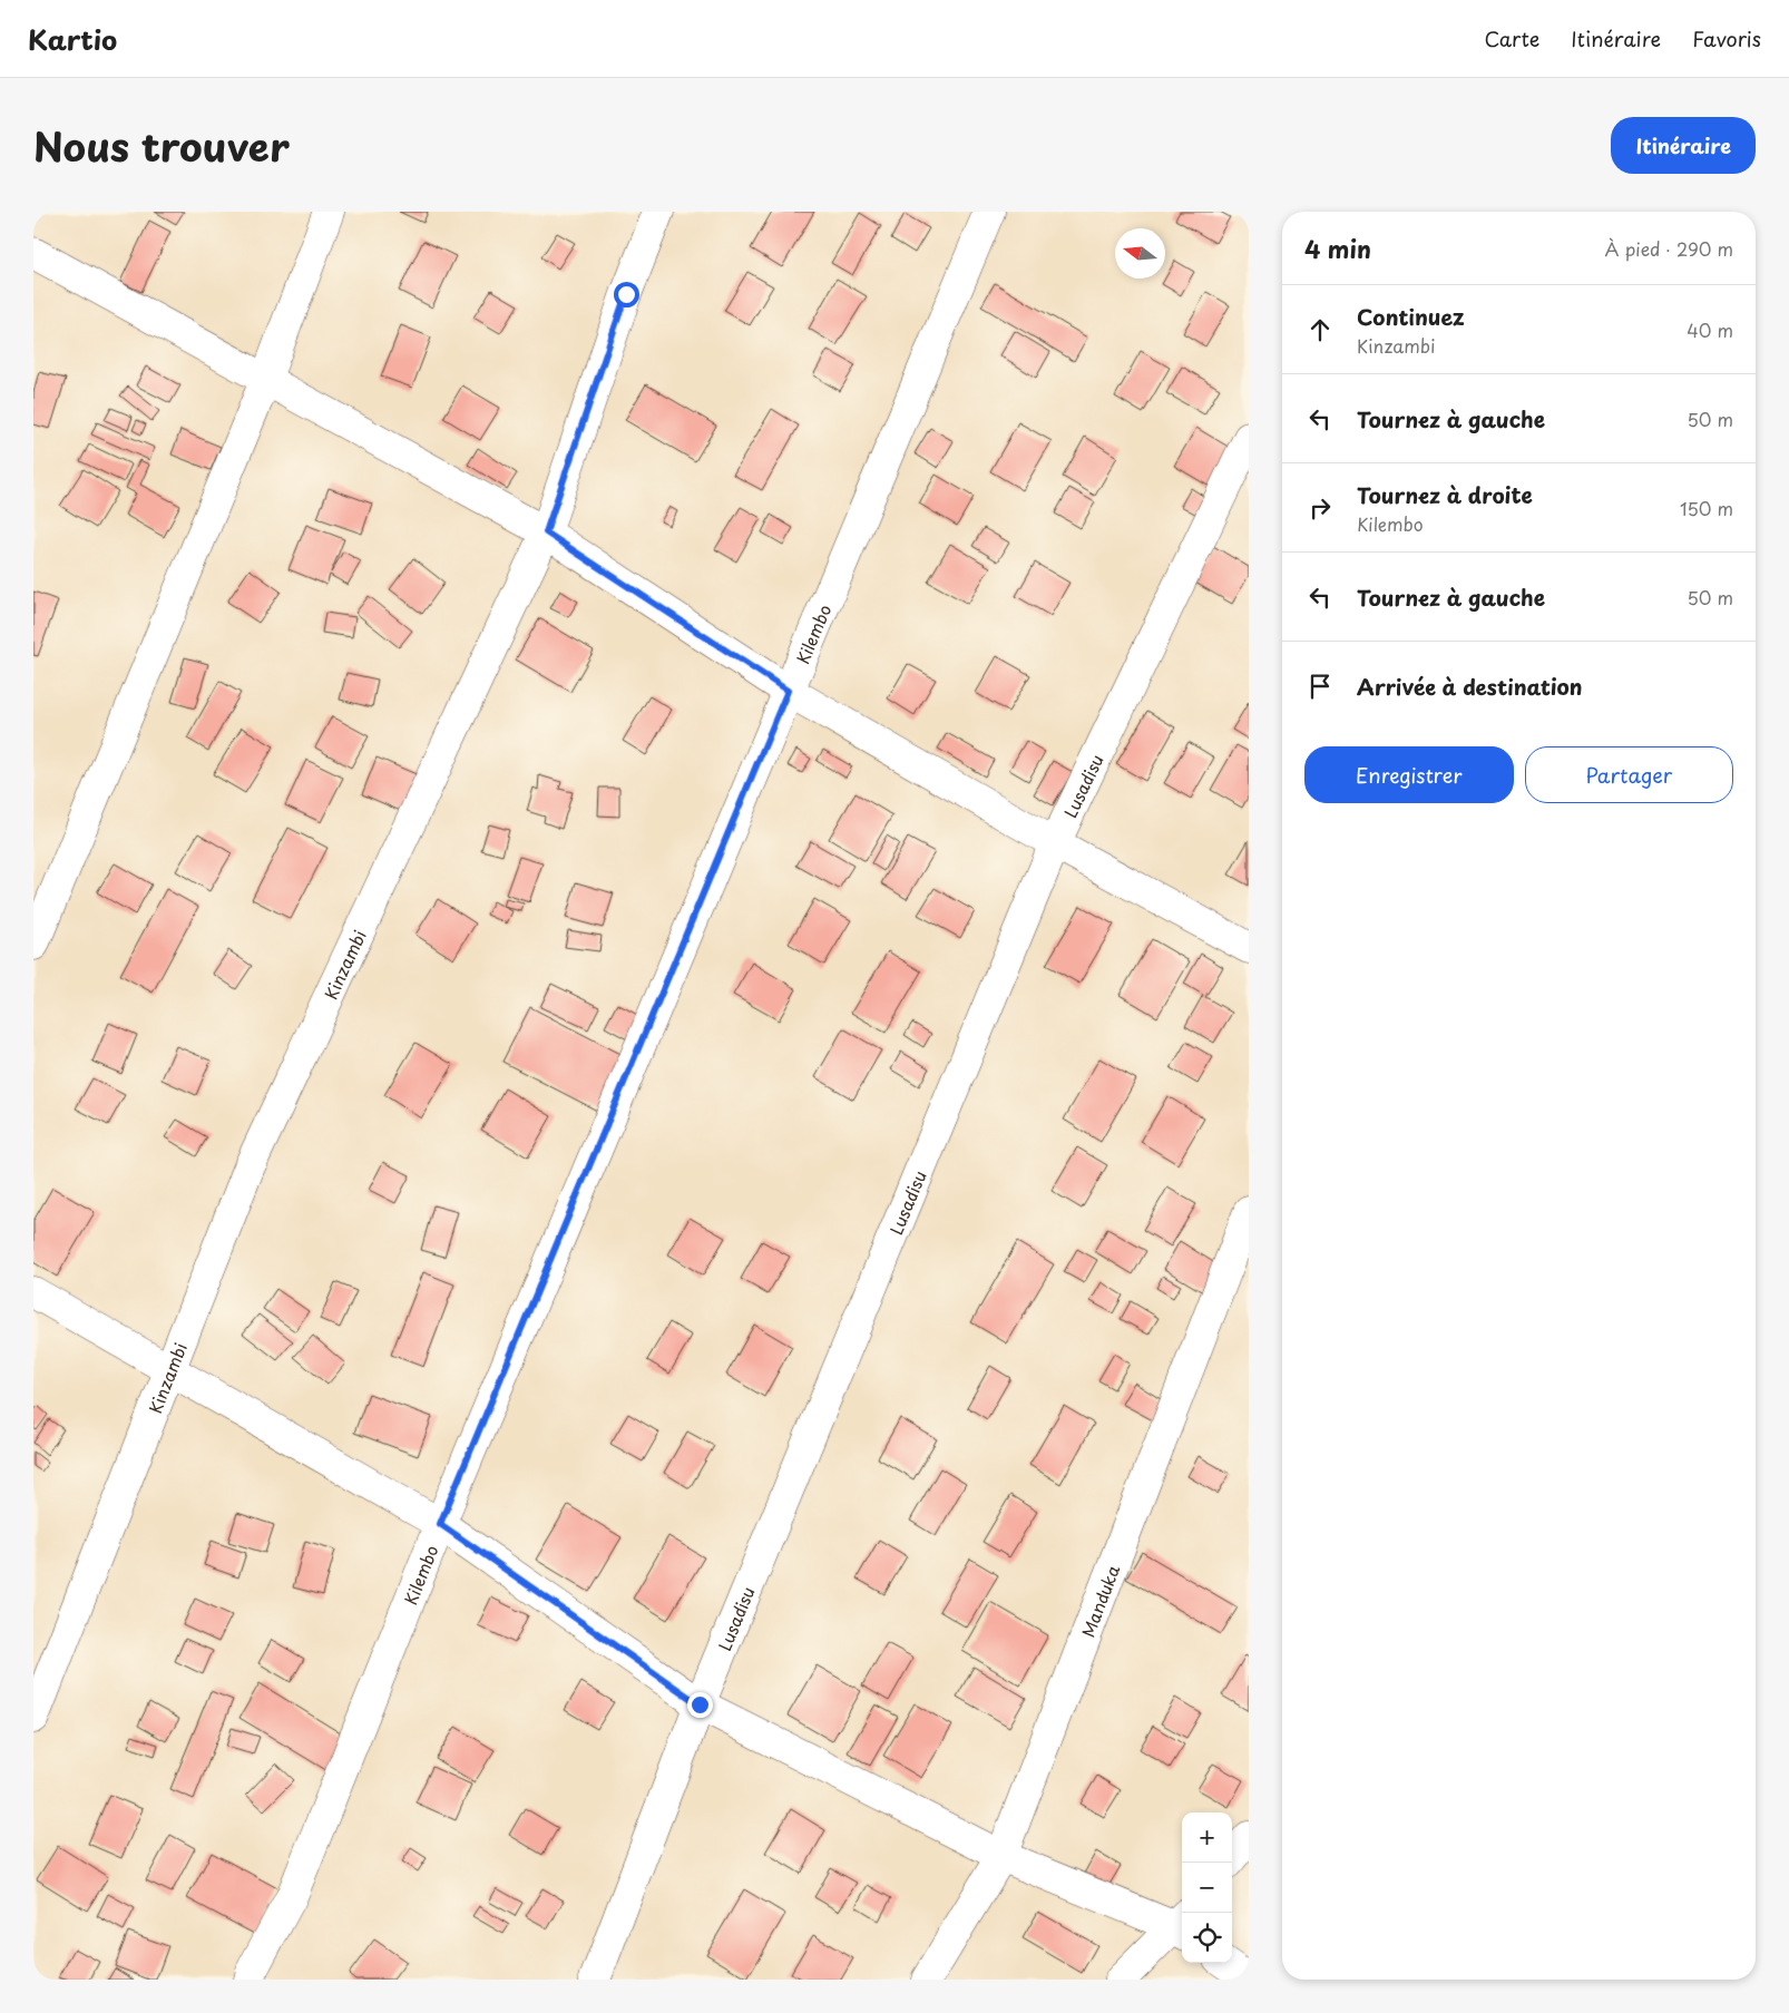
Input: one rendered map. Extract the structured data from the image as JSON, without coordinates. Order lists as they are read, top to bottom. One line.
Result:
{"streets":{"street":["Kilembo","Lusadisu","Kinzambi","Manduka"]},"north":"left","page":{"header":"Kartio","nav":["Carte","Itinéraire","Favoris"],"title":"Nous trouver","buttons":["Itinéraire",["Enregistrer","Partager"]],"heading":["4 min","À pied · 290 m"],"list":[["Continuez","Kinzambi","40 m"],["Tournez à gauche","50 m"],["Tournez à droite","Kilembo","150 m"],["Tournez à gauche","50 m"],"Arrivée à destination"],"map_buttons":["+","−"]}}
